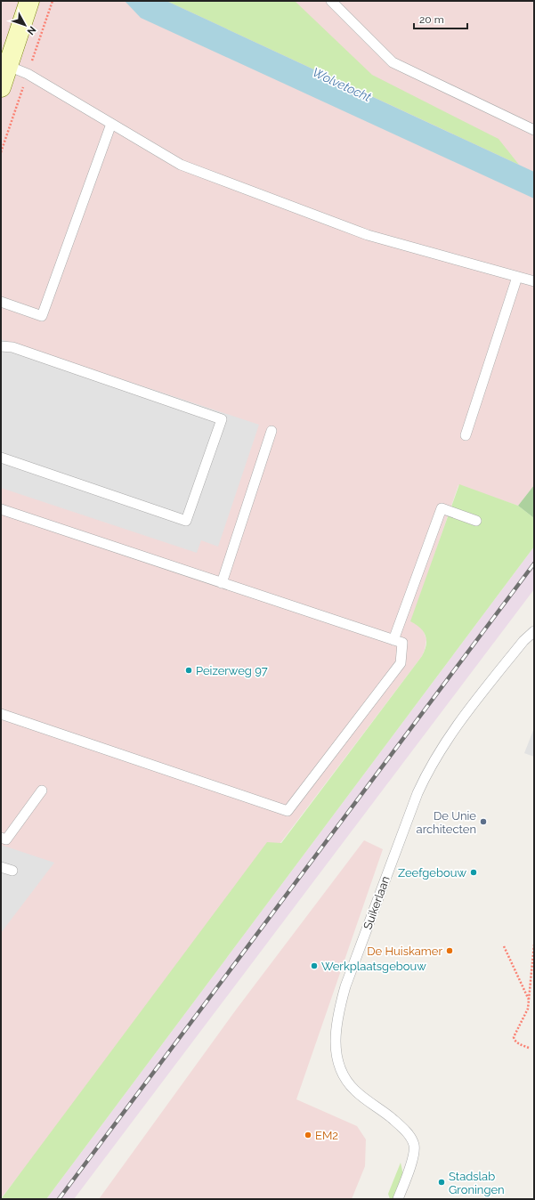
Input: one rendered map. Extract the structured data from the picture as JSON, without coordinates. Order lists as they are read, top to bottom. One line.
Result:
{"streets":{"lane":["Suikerlaan"]},"water":["Wolvetocht"],"places":["Peizerweg 97","De Unie architecten","Zeefgebouw","De Huiskamer","Werkplaatsgebouw","EM2","Stadslab Groningen"],"scale_bar":"20 m","north":"bottom right"}
